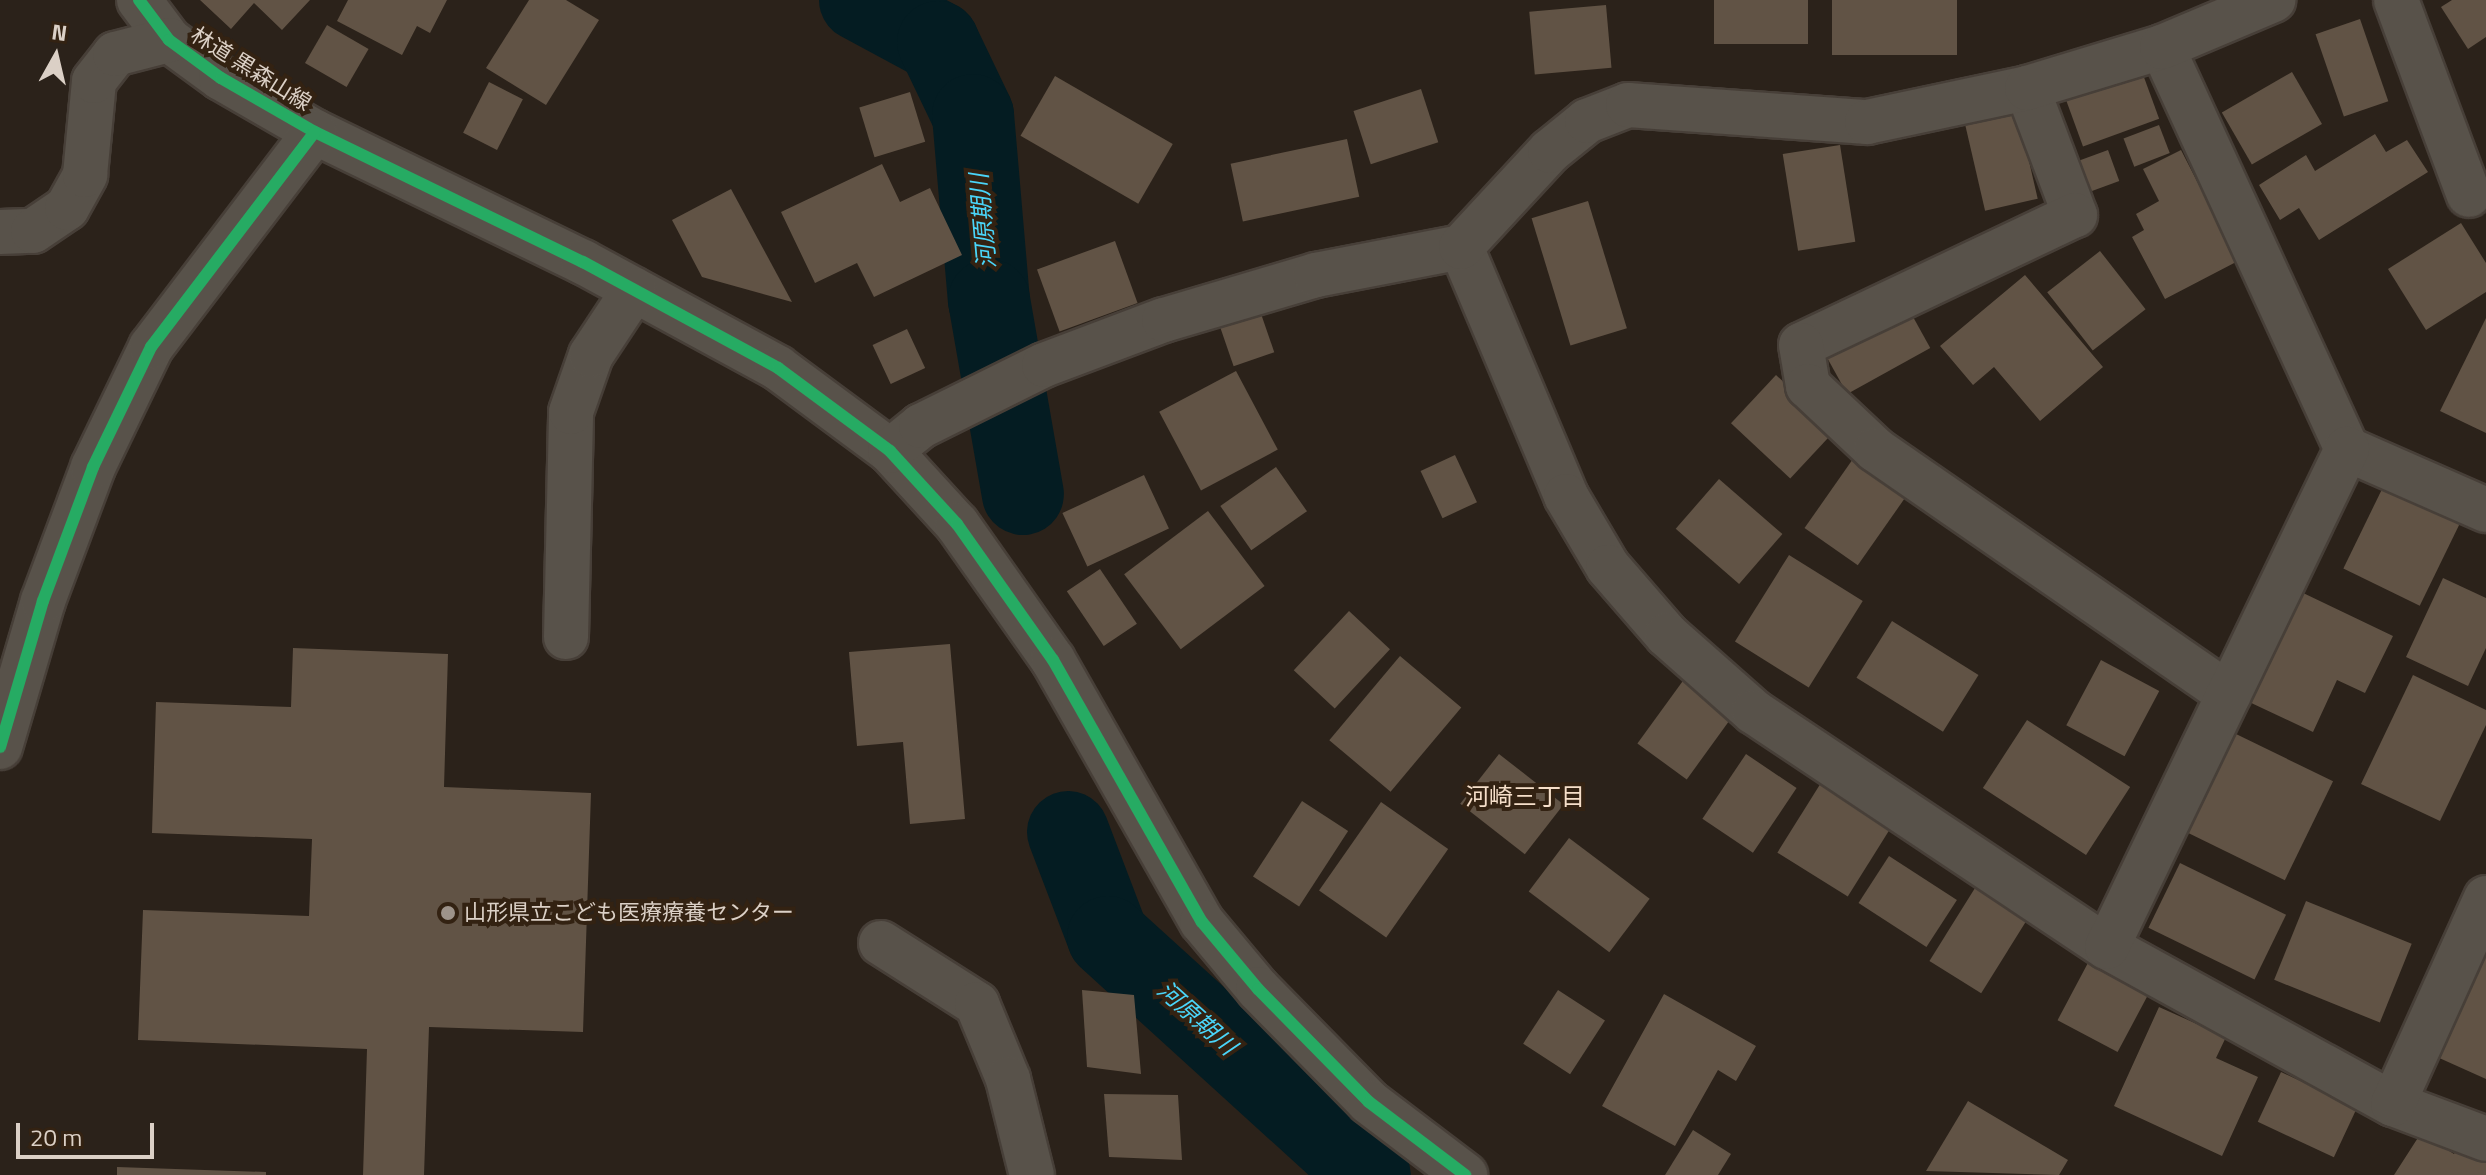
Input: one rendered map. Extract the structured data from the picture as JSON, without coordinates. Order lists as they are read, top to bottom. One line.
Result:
{"streets":{"street":["林道 黒森山線"]},"districts":["河崎三丁目"],"water":["河原期川"],"places":["山形県立こども医療療養センター"],"scale_bar":"20 m","north":"top"}
